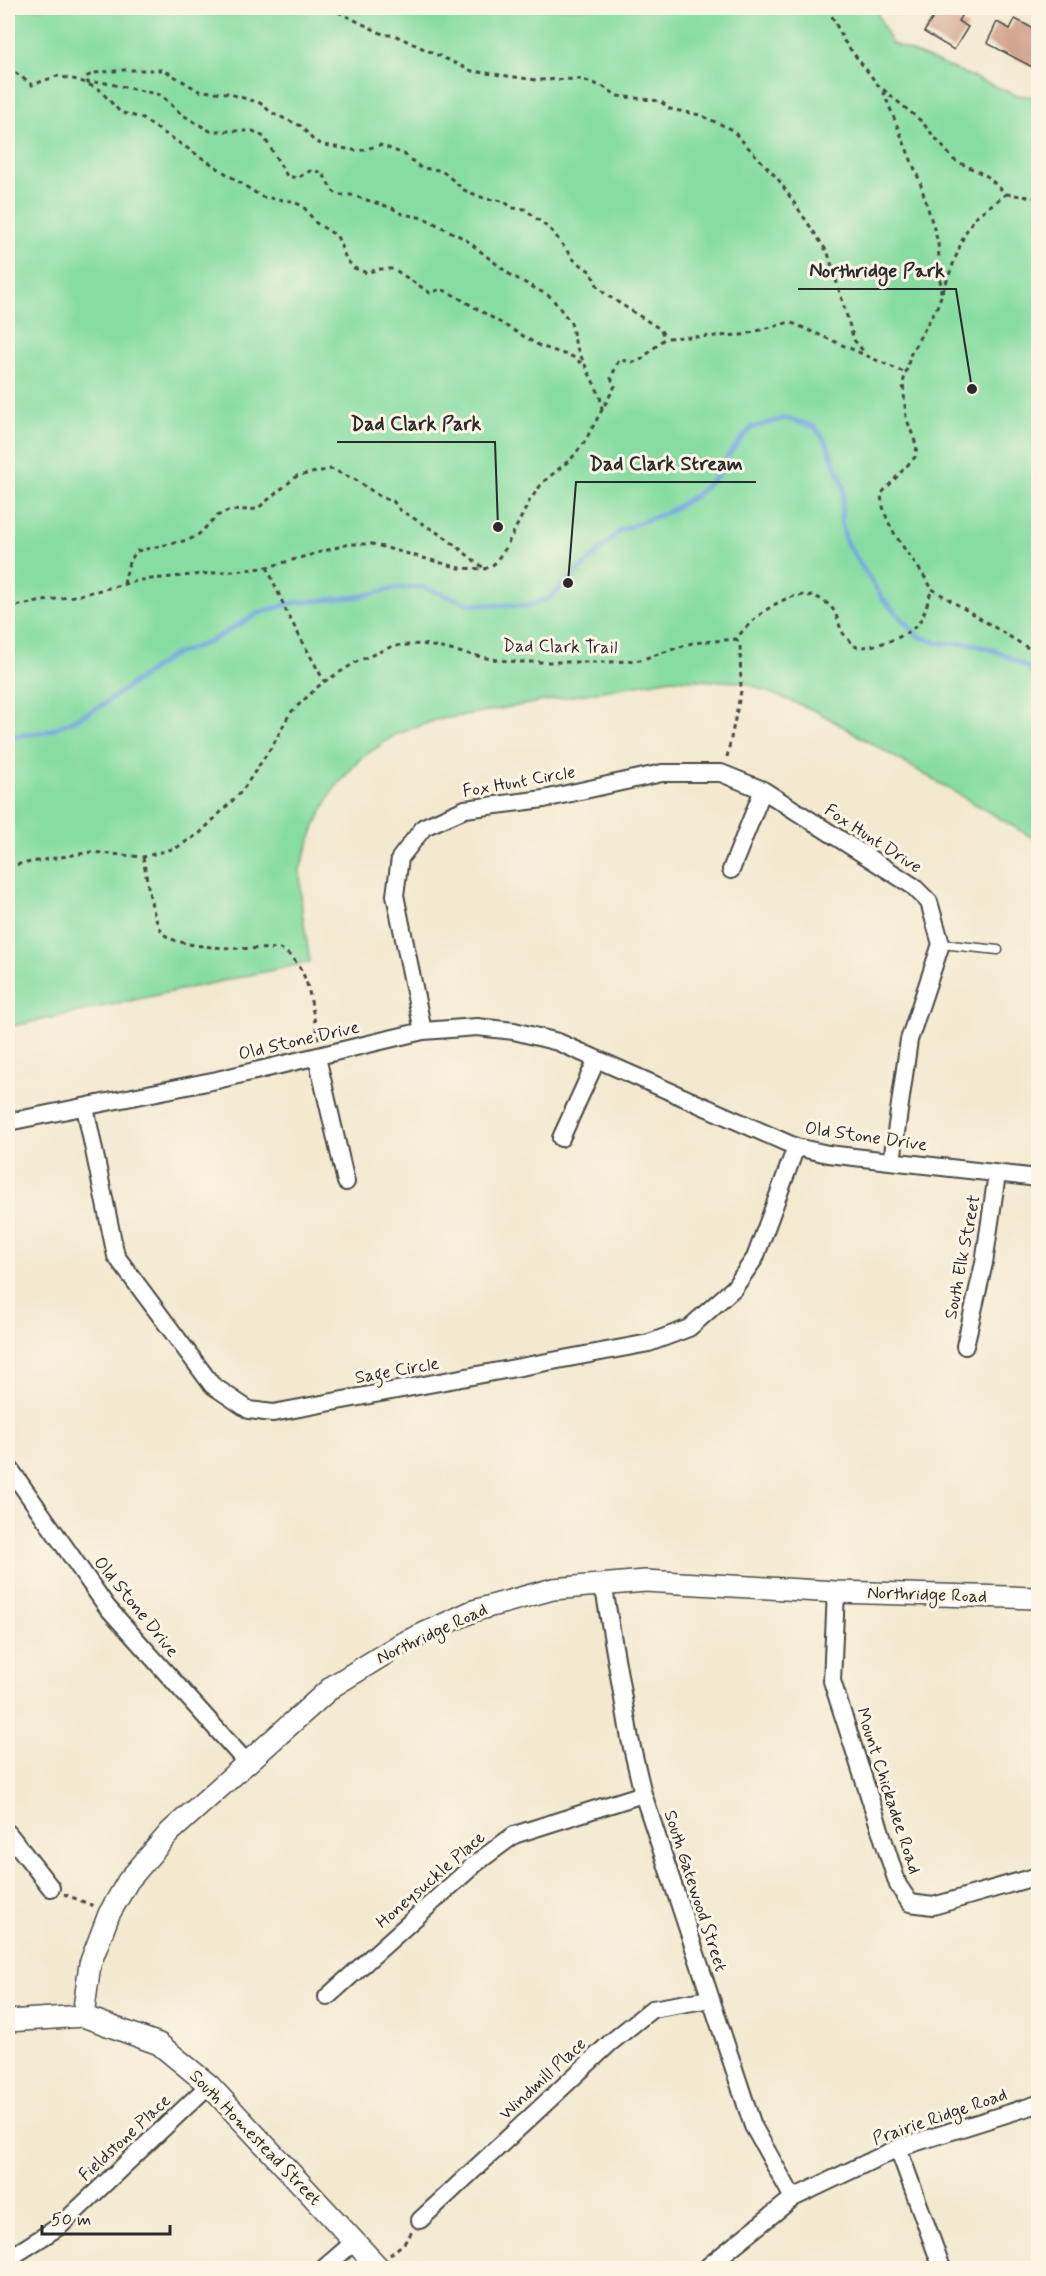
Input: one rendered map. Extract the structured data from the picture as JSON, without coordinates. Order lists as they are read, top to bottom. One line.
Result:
{"streets":{"street":["Fox Hunt Circle","Fox Hunt Drive","Old Stone Drive","South Elk Street","Sage Circle","Northridge Road","Mount Chickadee Road","Honeysuckle Place","South Gatewood Street","Windmill Place","Prairie Ridge Road","Fieldstone Place","South Homestead Street"],"path":["Dad Clark Trail"]},"crossings":[["Fox Hunt Circle","Fox Hunt Drive"],["Fox Hunt Circle","Old Stone Drive"],["Old Stone Drive","South Elk Street"],["Old Stone Drive","Sage Circle"],["Old Stone Drive","Northridge Road"],["Northridge Road","Mount Chickadee Road"],["Northridge Road","South Gatewood Street"],["Northridge Road","South Homestead Street"],["Honeysuckle Place","South Gatewood Street"],["South Gatewood Street","Windmill Place"],["South Gatewood Street","Prairie Ridge Road"],["Fieldstone Place","South Homestead Street"]],"places":["Northridge Park","Dad Clark Park","Dad Clark Stream"],"scale_bar":"50 m"}
